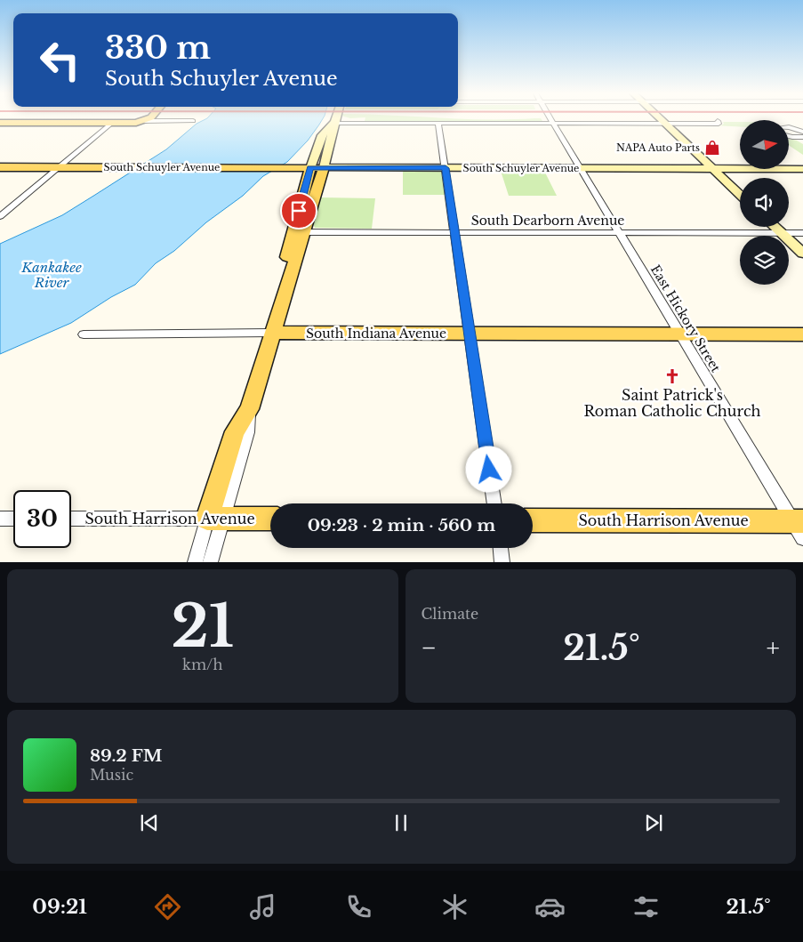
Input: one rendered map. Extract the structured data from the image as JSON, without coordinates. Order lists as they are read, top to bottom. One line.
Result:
{"streets":{"main road":["South Schuyler Avenue","South Indiana Avenue","South Harrison Avenue"],"street":["South Dearborn Avenue","East Hickory Street"]},"crossings":[["South Schuyler Avenue","East Hickory Street"],["South Dearborn Avenue","East Hickory Street"],["East Hickory Street","South Indiana Avenue"],["East Hickory Street","South Harrison Avenue"]],"water":["Kankakee River"],"places":{"shop":["NAPA Auto Parts"],"church":["Saint Patrick's Roman Catholic Church"]},"north":"right","page":{"turn":["330 m","South Schuyler Avenue"],"limit":"30","trip":"09:23 · 2 min · 560 m","tile":[["21","km/h"],"Climate"],"heat":["−","21.5°","+"],"song":["89.2 FM","Music"],"tabs":["09:21","21.5°"]}}
